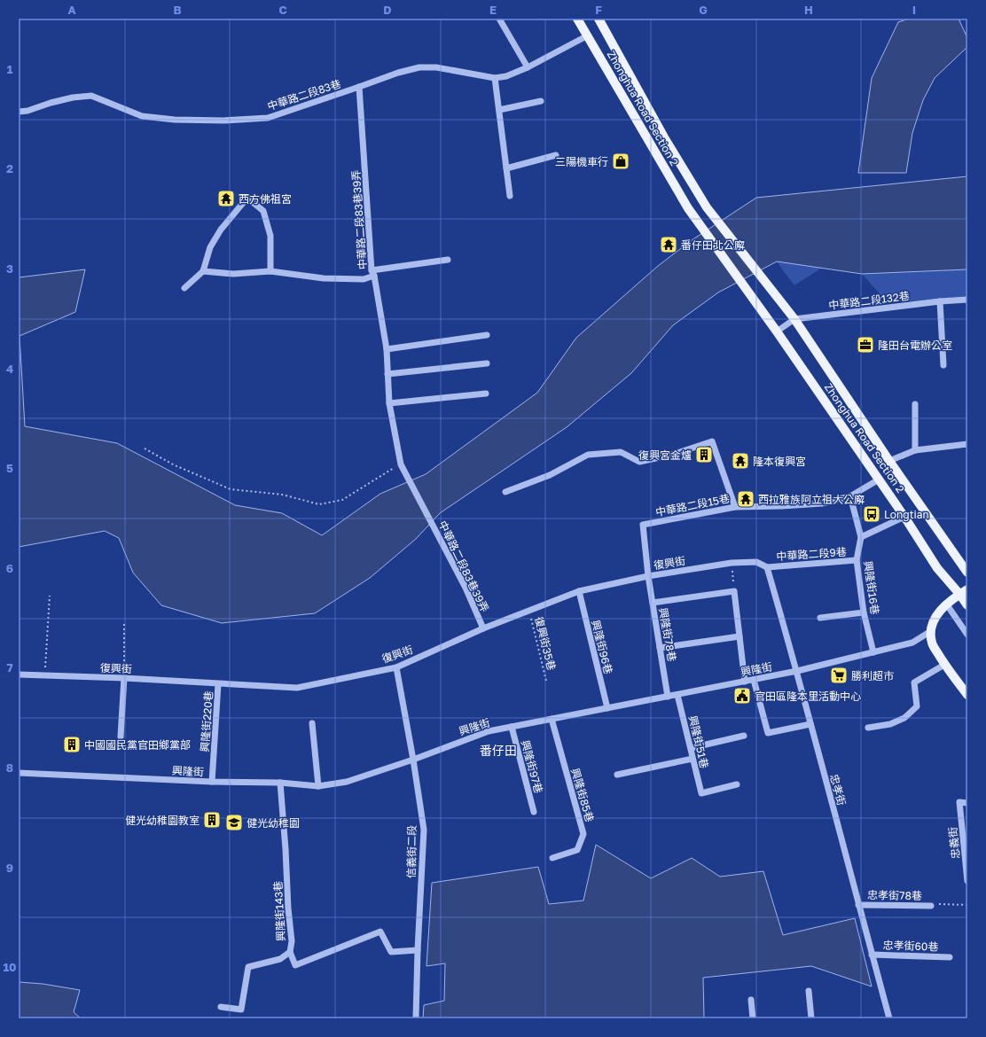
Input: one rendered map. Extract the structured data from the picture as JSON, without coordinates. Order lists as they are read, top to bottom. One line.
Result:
{"streets":{"main road":["Zhonghua Road Section 2"],"street":["中華路二段83巷","中華路二段83巷39弄","中華路二段132巷","中華路二段15巷","中華路二段9巷","復興街","興隆街16巷","興隆街78巷","興隆街96巷","興隆街","興隆街220巷","興隆街51巷","興隆街97巷","忠孝街","興隆街85巷","忠義街","信義街二段","忠孝街78巷","興隆街143巷","忠孝街60巷"],"path":["復興街35巷"]},"crossings":[["中華路二段83巷","Zhonghua Road Section 2"],["中華路二段83巷","中華路二段83巷39弄"],["Zhonghua Road Section 2","中華路二段132巷"],["中華路二段83巷39弄","復興街"],["中華路二段15巷","興隆街16巷"],["中華路二段15巷","興隆街78巷"],["中華路二段9巷","復興街"],["中華路二段9巷","興隆街16巷"],["中華路二段9巷","忠孝街"],["復興街","興隆街78巷"],["復興街","復興街35巷"],["復興街","興隆街96巷"],["復興街","興隆街220巷"],["復興街","忠孝街"],["復興街","信義街二段"],["興隆街16巷","興隆街"],["興隆街78巷","興隆街"],["興隆街96巷","興隆街"],["興隆街","興隆街220巷"],["興隆街","興隆街51巷"],["興隆街","興隆街97巷"],["興隆街","忠孝街"],["興隆街","興隆街85巷"],["興隆街","信義街二段"],["興隆街","興隆街143巷"],["忠孝街","忠孝街78巷"],["忠孝街","忠孝街60巷"]],"districts":["番仔田"],"places":{"shop":["三陽機車行"],"temple":["西方佛祖宮","番仔田北公廨","隆本復興宮","西拉雅族阿立祖大公廨"],"office":["隆田台電辦公室"],"building":["復興宮金爐","中國國民黨官田鄉黨部","健光幼稚園教室"],"bus stop":["Longtian"],"supermarket":["勝利超市"],"public building":["官田區隆本里活動中心"],"school or university":["健光幼稚園"]},"grid":{"columns":["A","B","C","D","E","F","G","H","I"],"rows":["1","2","3","4","5","6","7","8","9","10"]}}
